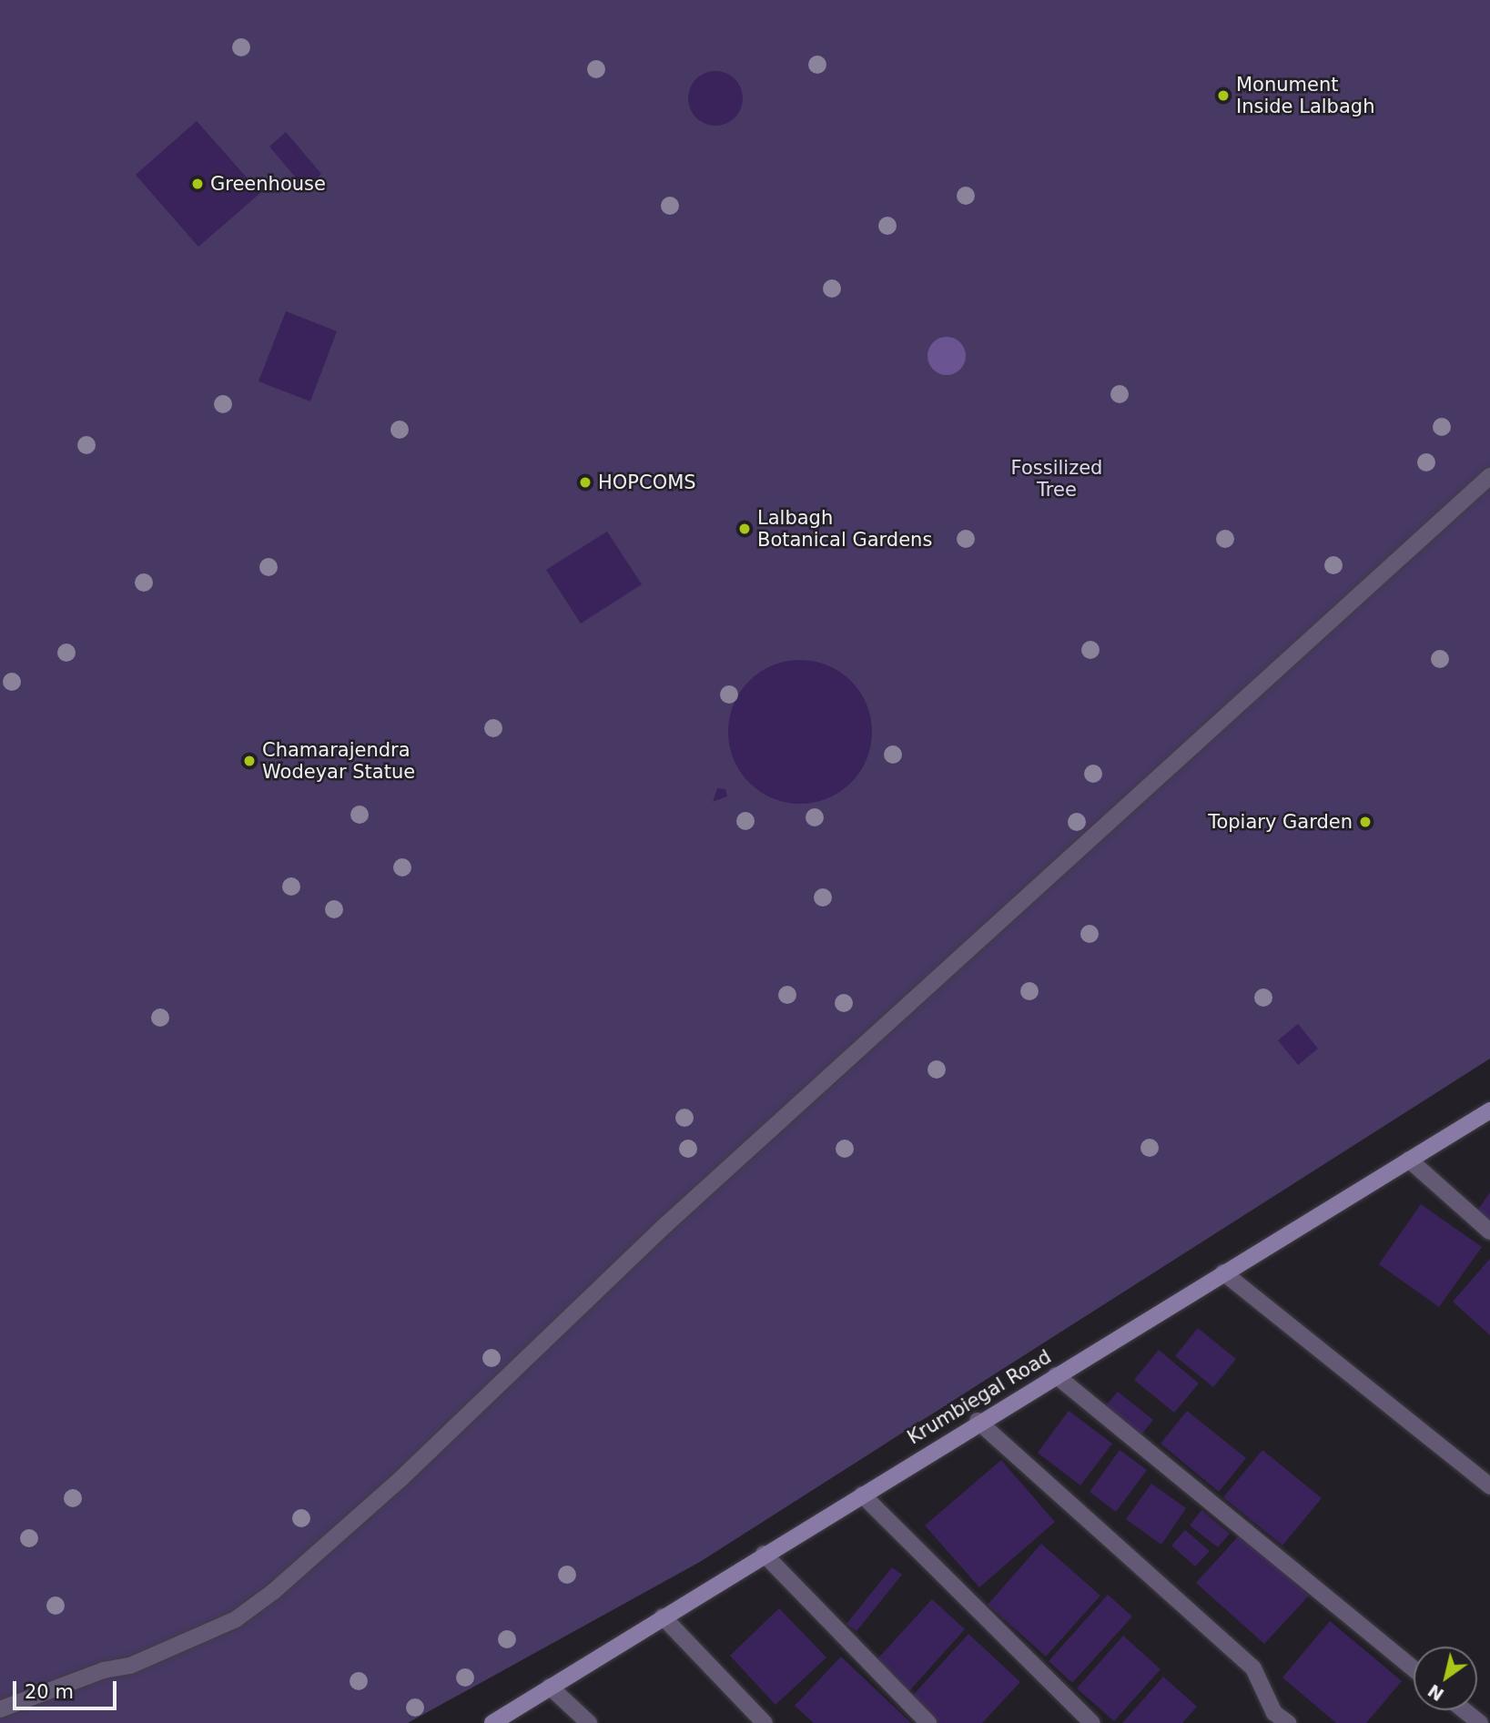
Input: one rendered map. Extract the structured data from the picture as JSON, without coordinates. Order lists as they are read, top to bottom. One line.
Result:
{"streets":{"main road":["Krumbiegal Road"]},"parks":["Fossilized Tree"],"places":["Monument Inside Lalbagh","Greenhouse","HOPCOMS","Lalbagh Botanical Gardens","Chamarajendra Wodeyar Statue","Topiary Garden"],"scale_bar":"20 m","north":"bottom left"}
